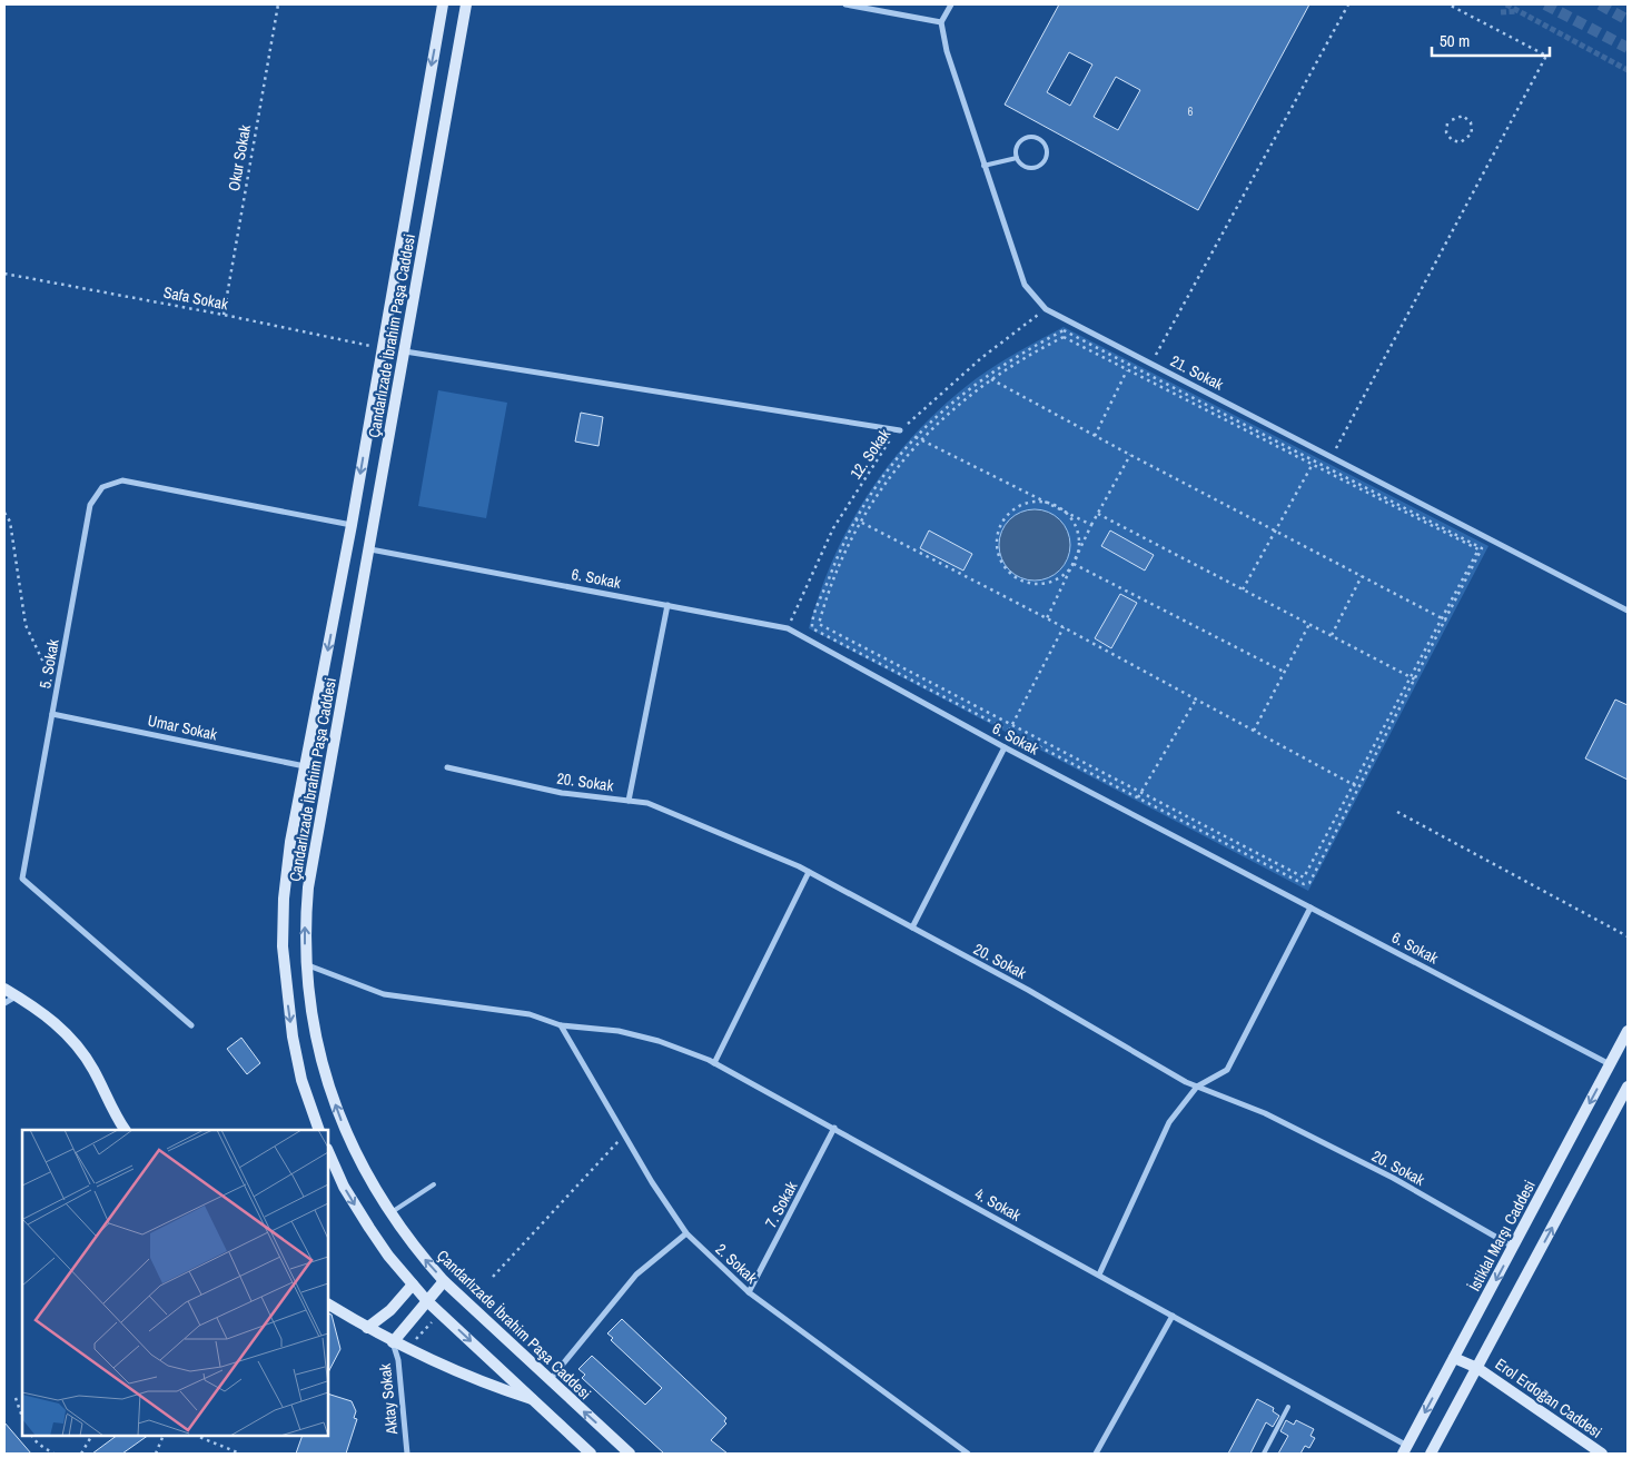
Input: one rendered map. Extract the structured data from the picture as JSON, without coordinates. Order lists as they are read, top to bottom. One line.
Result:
{"streets":{"main road":["Çandarlızade İbrahim Paşa Caddesi","İstiklal Marşı Caddesi","Erol Erdoğan Caddesi"],"street":["21. Sokak","6. Sokak","5. Sokak","Umar Sokak","20. Sokak","7. Sokak","4. Sokak","2. Sokak","Aktay Sokak"],"path":["Okur Sokak","Safa Sokak","12. Sokak"]},"crossings":[["Okur Sokak","Safa Sokak"],["Safa Sokak","Çandarlızade İbrahim Paşa Caddesi"],["Çandarlızade İbrahim Paşa Caddesi","6. Sokak"],["Çandarlızade İbrahim Paşa Caddesi","5. Sokak"],["Çandarlızade İbrahim Paşa Caddesi","Umar Sokak"],["Çandarlızade İbrahim Paşa Caddesi","4. Sokak"],["21. Sokak","12. Sokak"],["12. Sokak","6. Sokak"],["6. Sokak","İstiklal Marşı Caddesi"],["5. Sokak","Umar Sokak"],["20. Sokak","İstiklal Marşı Caddesi"],["7. Sokak","4. Sokak"],["7. Sokak","2. Sokak"],["4. Sokak","İstiklal Marşı Caddesi"],["4. Sokak","2. Sokak"],["İstiklal Marşı Caddesi","Erol Erdoğan Caddesi"]],"house_numbers":["6"],"scale_bar":"50 m"}
